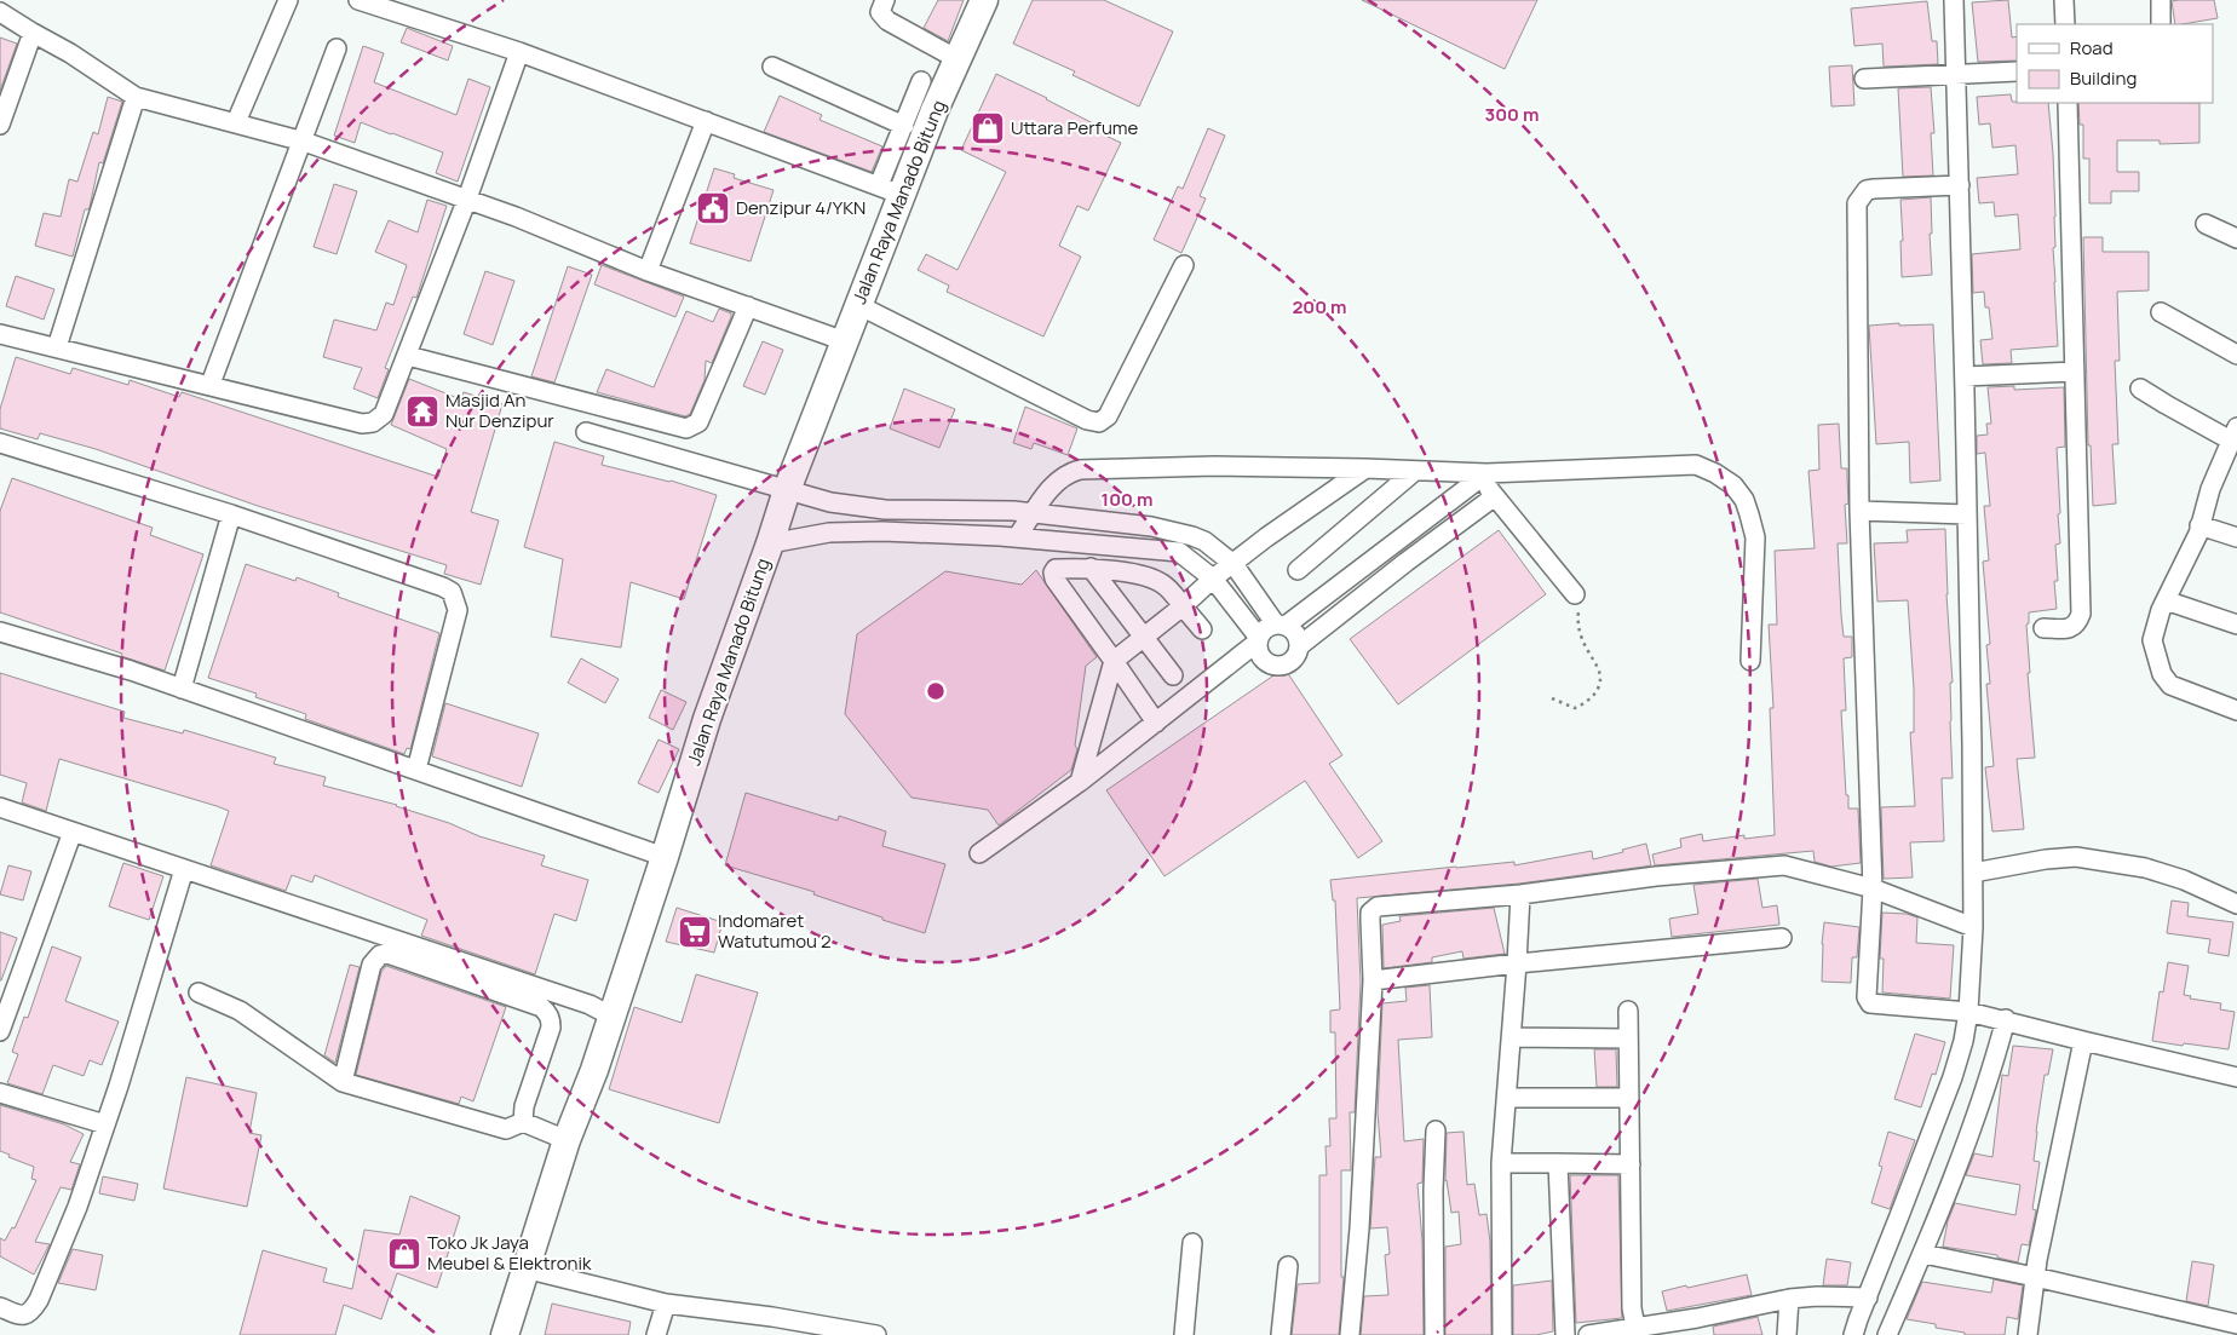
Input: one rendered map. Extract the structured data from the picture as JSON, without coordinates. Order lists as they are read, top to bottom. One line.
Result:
{"streets":{"highway":["Jalan Raya Manado Bitung"]},"places":{"shop":["Uttara Perfume","Toko Jk Jaya Meubel & Elektronik"],"public building":["Denzipur 4/YKN"],"temple":["Masjid An Nur Denzipur"],"supermarket":["Indomaret Watutumou 2"]},"legend":["Road","Building"],"rings":["300 m","200 m","100 m"]}
